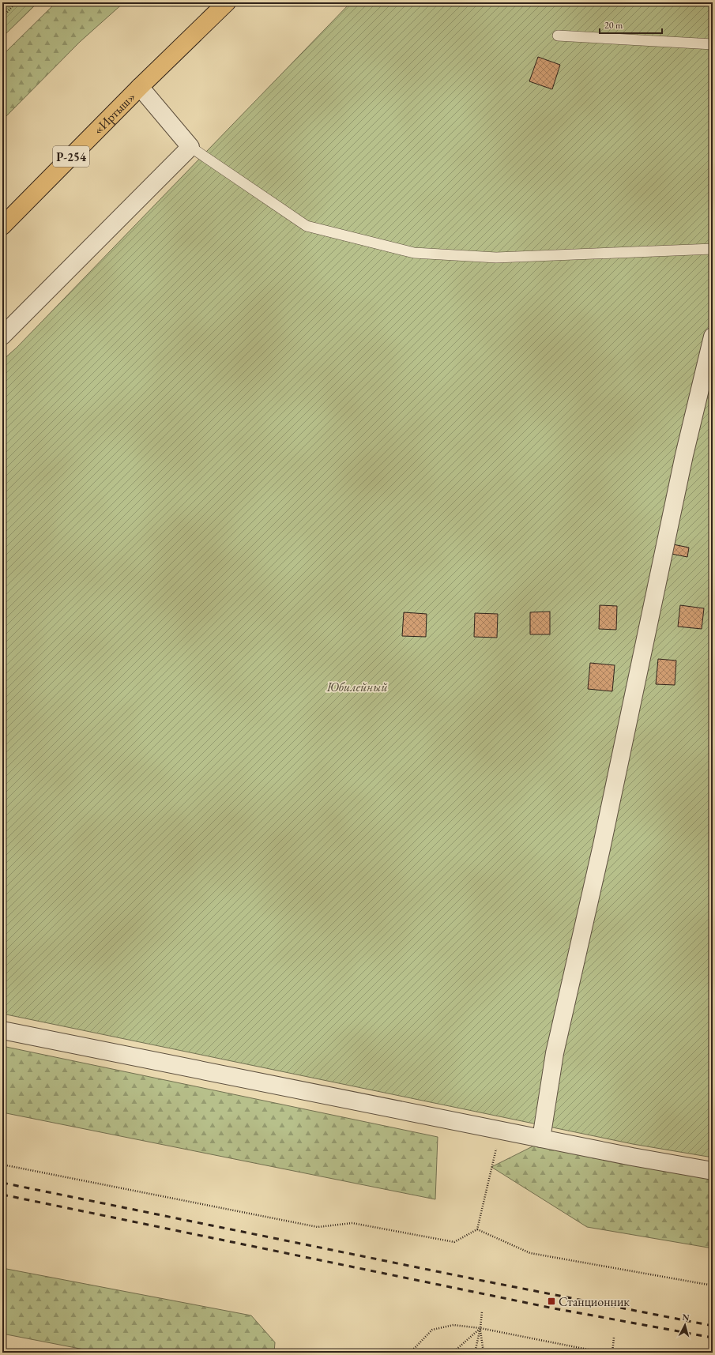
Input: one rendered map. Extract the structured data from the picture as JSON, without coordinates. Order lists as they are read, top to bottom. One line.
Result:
{"streets":{"main road":["«Иртыш»","Р-254"]},"parks":["Юбилейный"],"places":{"transit":["Станционник"]},"scale_bar":"20 m","north":"top"}
